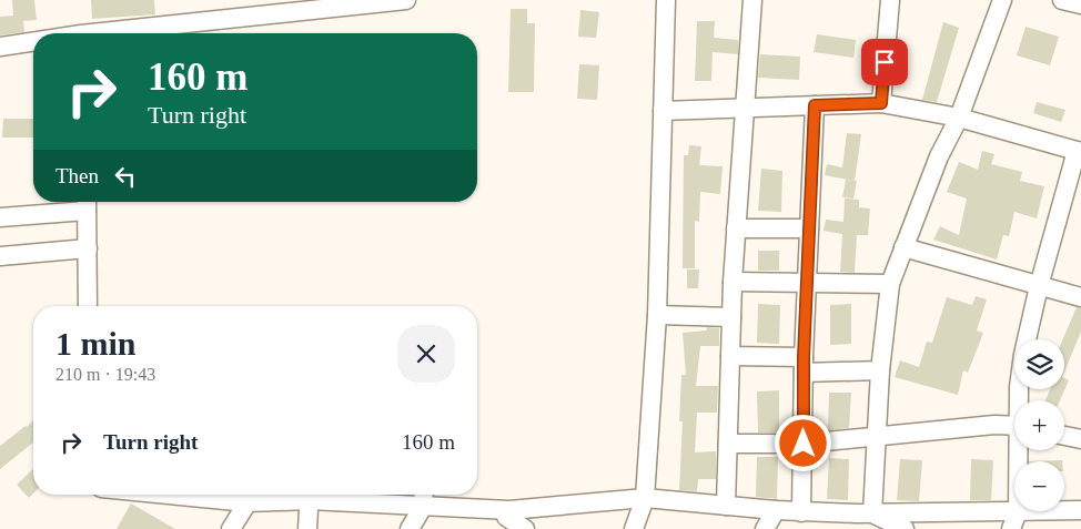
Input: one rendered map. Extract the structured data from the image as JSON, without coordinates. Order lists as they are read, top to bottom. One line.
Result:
{"page":{"turn":["160 m","Turn right"],"then":"Then","heading":["1 min","210 m · 19:43"],"map_buttons":["+","−"],"list":[{"name":"Turn right","value":"160 m"}]}}
